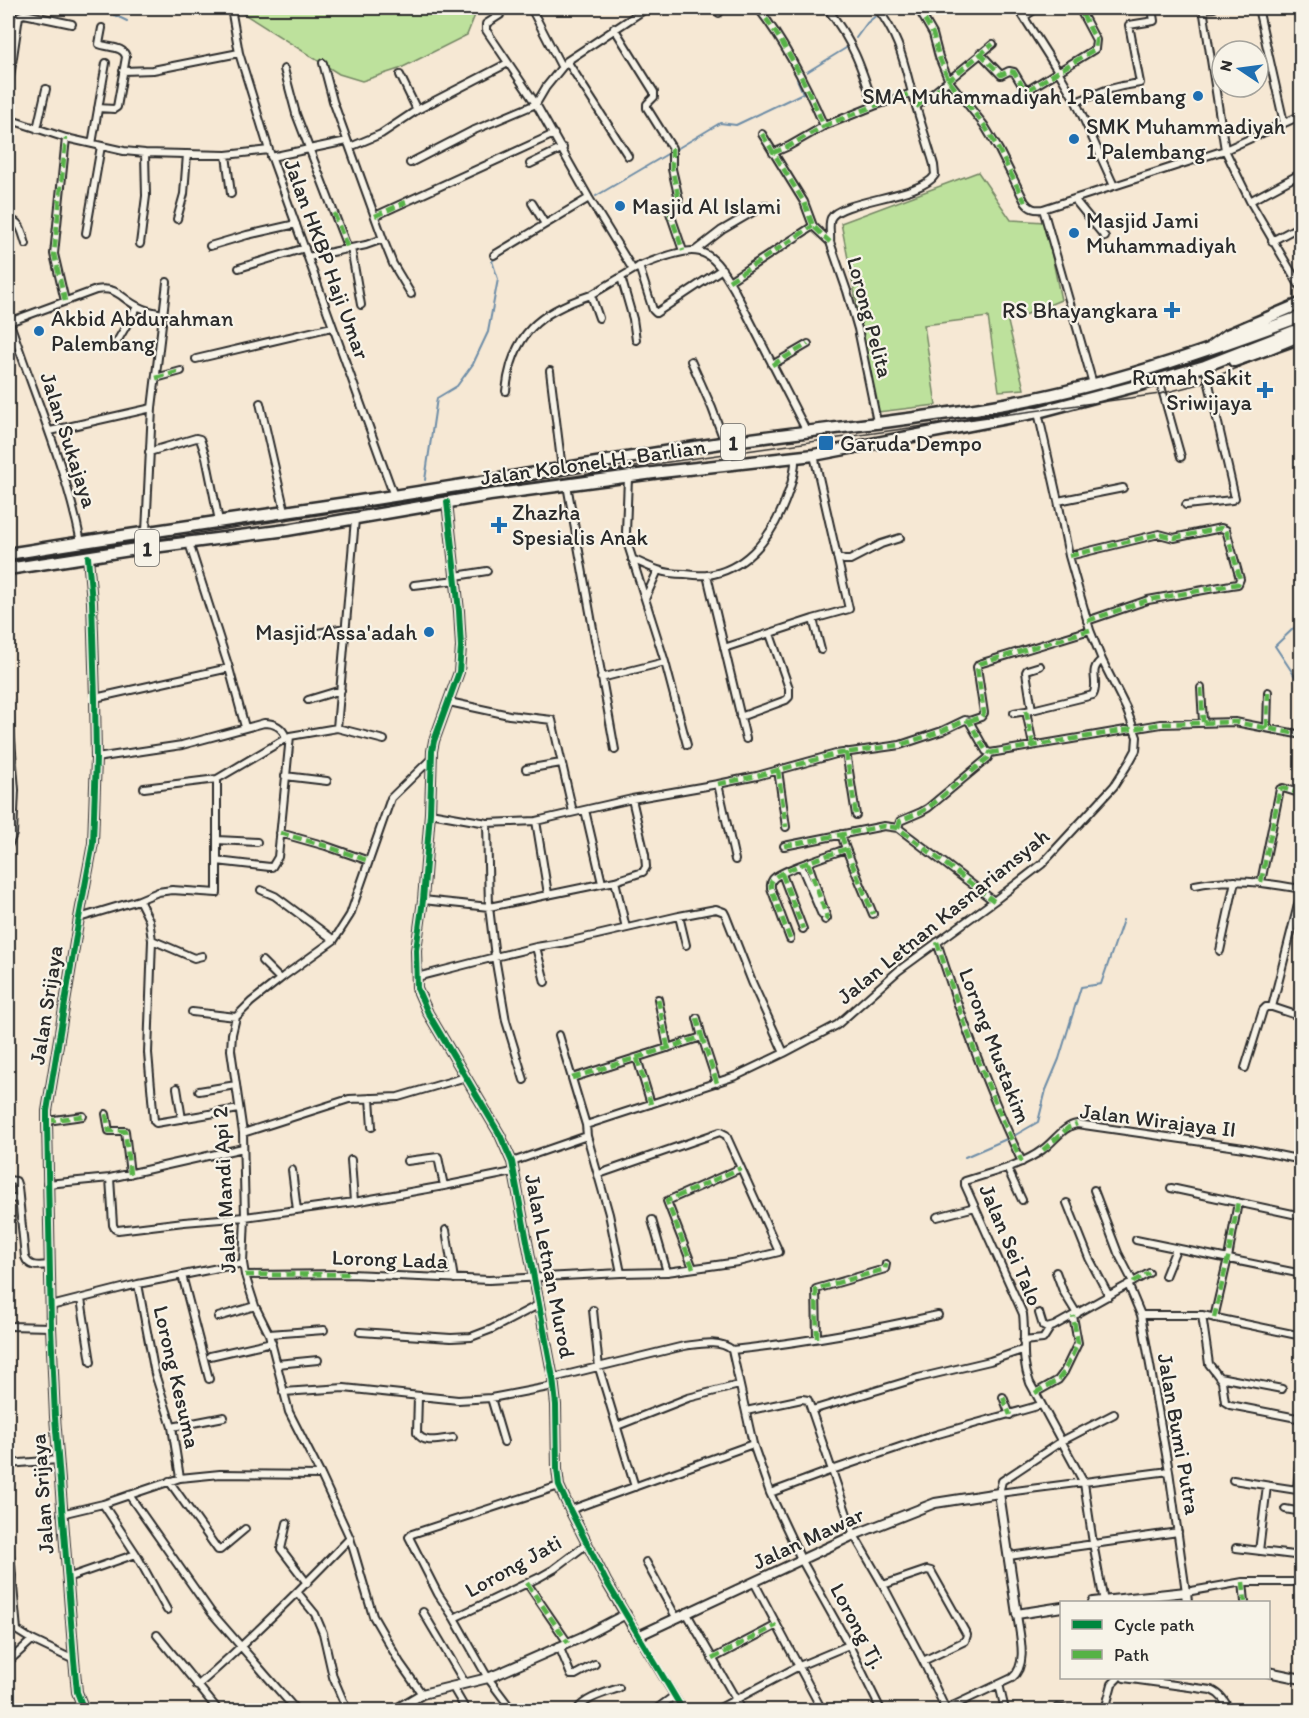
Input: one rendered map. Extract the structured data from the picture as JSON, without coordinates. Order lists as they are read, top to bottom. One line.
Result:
{"streets":{"highway":["1","Jalan Kolonel H. Barlian"],"street":["Jalan HKBP Haji Umar","Lorong Pelita","Jalan Sukajaya","Jalan Letnan Kasnariansyah","Jalan Srijaya","Lorong Mustakim","Jalan Wirajaya II","Jalan Mandi Api 2","Jalan Sei Talo","Lorong Lada","Jalan Letnan Murod","Lorong Kesuma","Jalan Bumi Putra","Jalan Mawar","Lorong Jati","Lorong Tj."]},"crossings":[["Jalan HKBP Haji Umar","1"],["Lorong Pelita","1"],["Jalan Sukajaya","1"],["1","Jalan Kolonel H. Barlian"],["Jalan Kolonel H. Barlian","Jalan Letnan Kasnariansyah"],["Jalan Kolonel H. Barlian","Jalan Srijaya"],["Jalan Kolonel H. Barlian","Jalan Letnan Murod"],["Jalan Letnan Kasnariansyah","Lorong Mustakim"],["Lorong Mustakim","Jalan Wirajaya II"],["Lorong Mustakim","Jalan Sei Talo"],["Jalan Wirajaya II","Jalan Sei Talo"],["Jalan Mandi Api 2","Lorong Lada"],["Lorong Lada","Jalan Letnan Murod"],["Jalan Letnan Murod","Jalan Mawar"],["Jalan Letnan Murod","Lorong Jati"],["Jalan Mawar","Lorong Tj."]],"places":{"other":["SMA Muhammadiyah 1 Palembang","SMK Muhammadiyah 1 Palembang","Masjid Al Islami","Masjid Jami Muhammadiyah","Akbid Abdurahman Palembang","Masjid Assa'adah"],"health":["RS Bhayangkara","Rumah Sakit Sriwijaya","Zhazha Spesialis Anak"],"transit":["Garuda Dempo"]},"legend":["Cycle path","Path"],"north":"left"}
